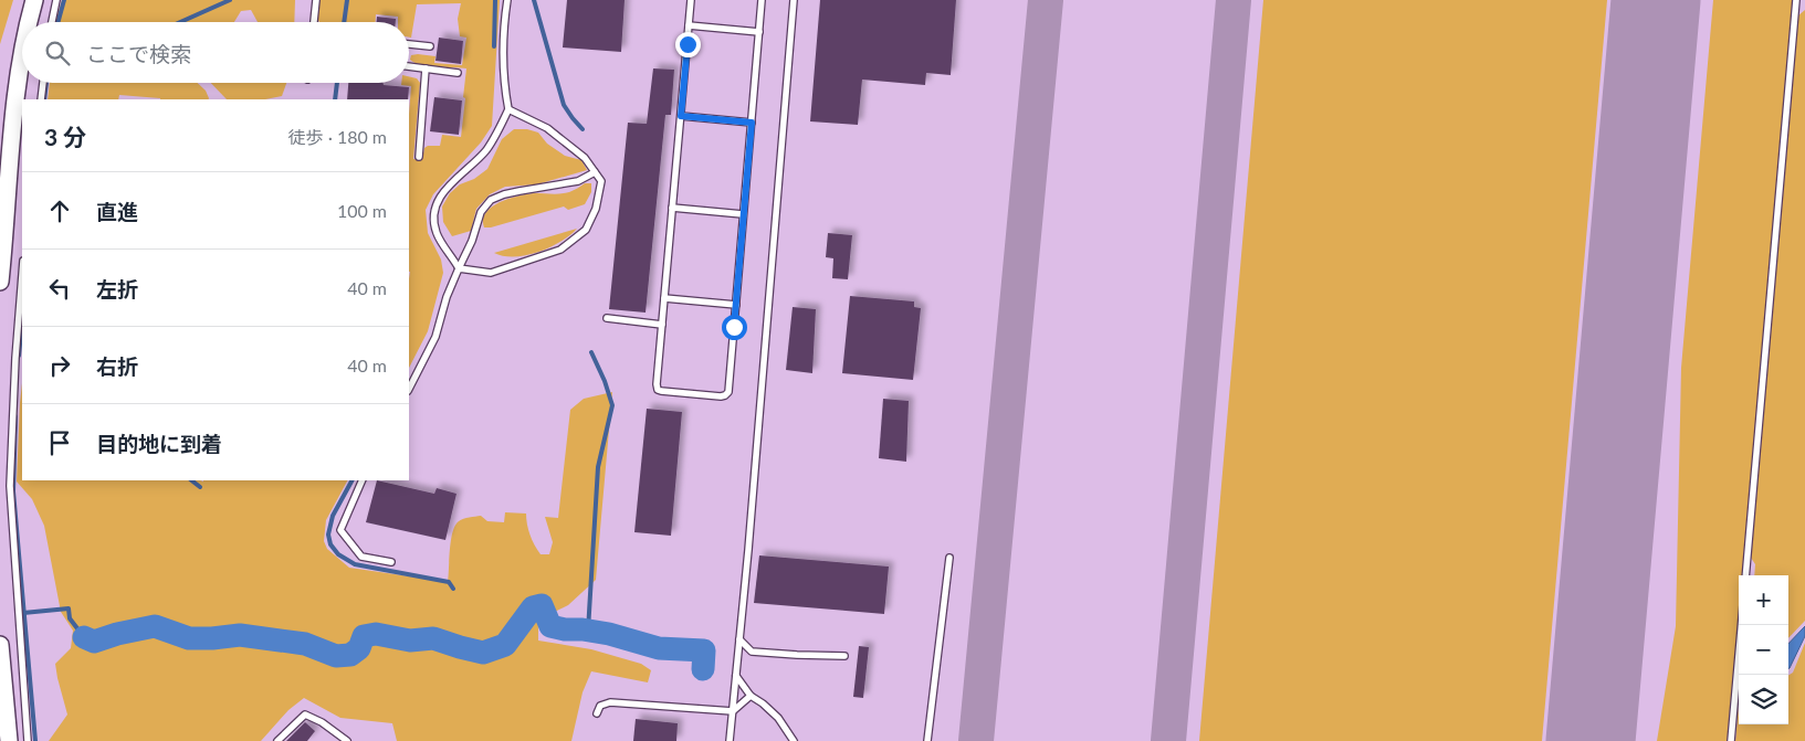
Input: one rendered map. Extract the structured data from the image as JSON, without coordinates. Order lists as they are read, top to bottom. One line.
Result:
{"page":{"search":"ここで検索","heading":["3 分","徒歩 · 180 m"],"list":[["直進","100 m"],["左折","40 m"],["右折","40 m"],"目的地に到着"],"map_buttons":["+","−"]}}
